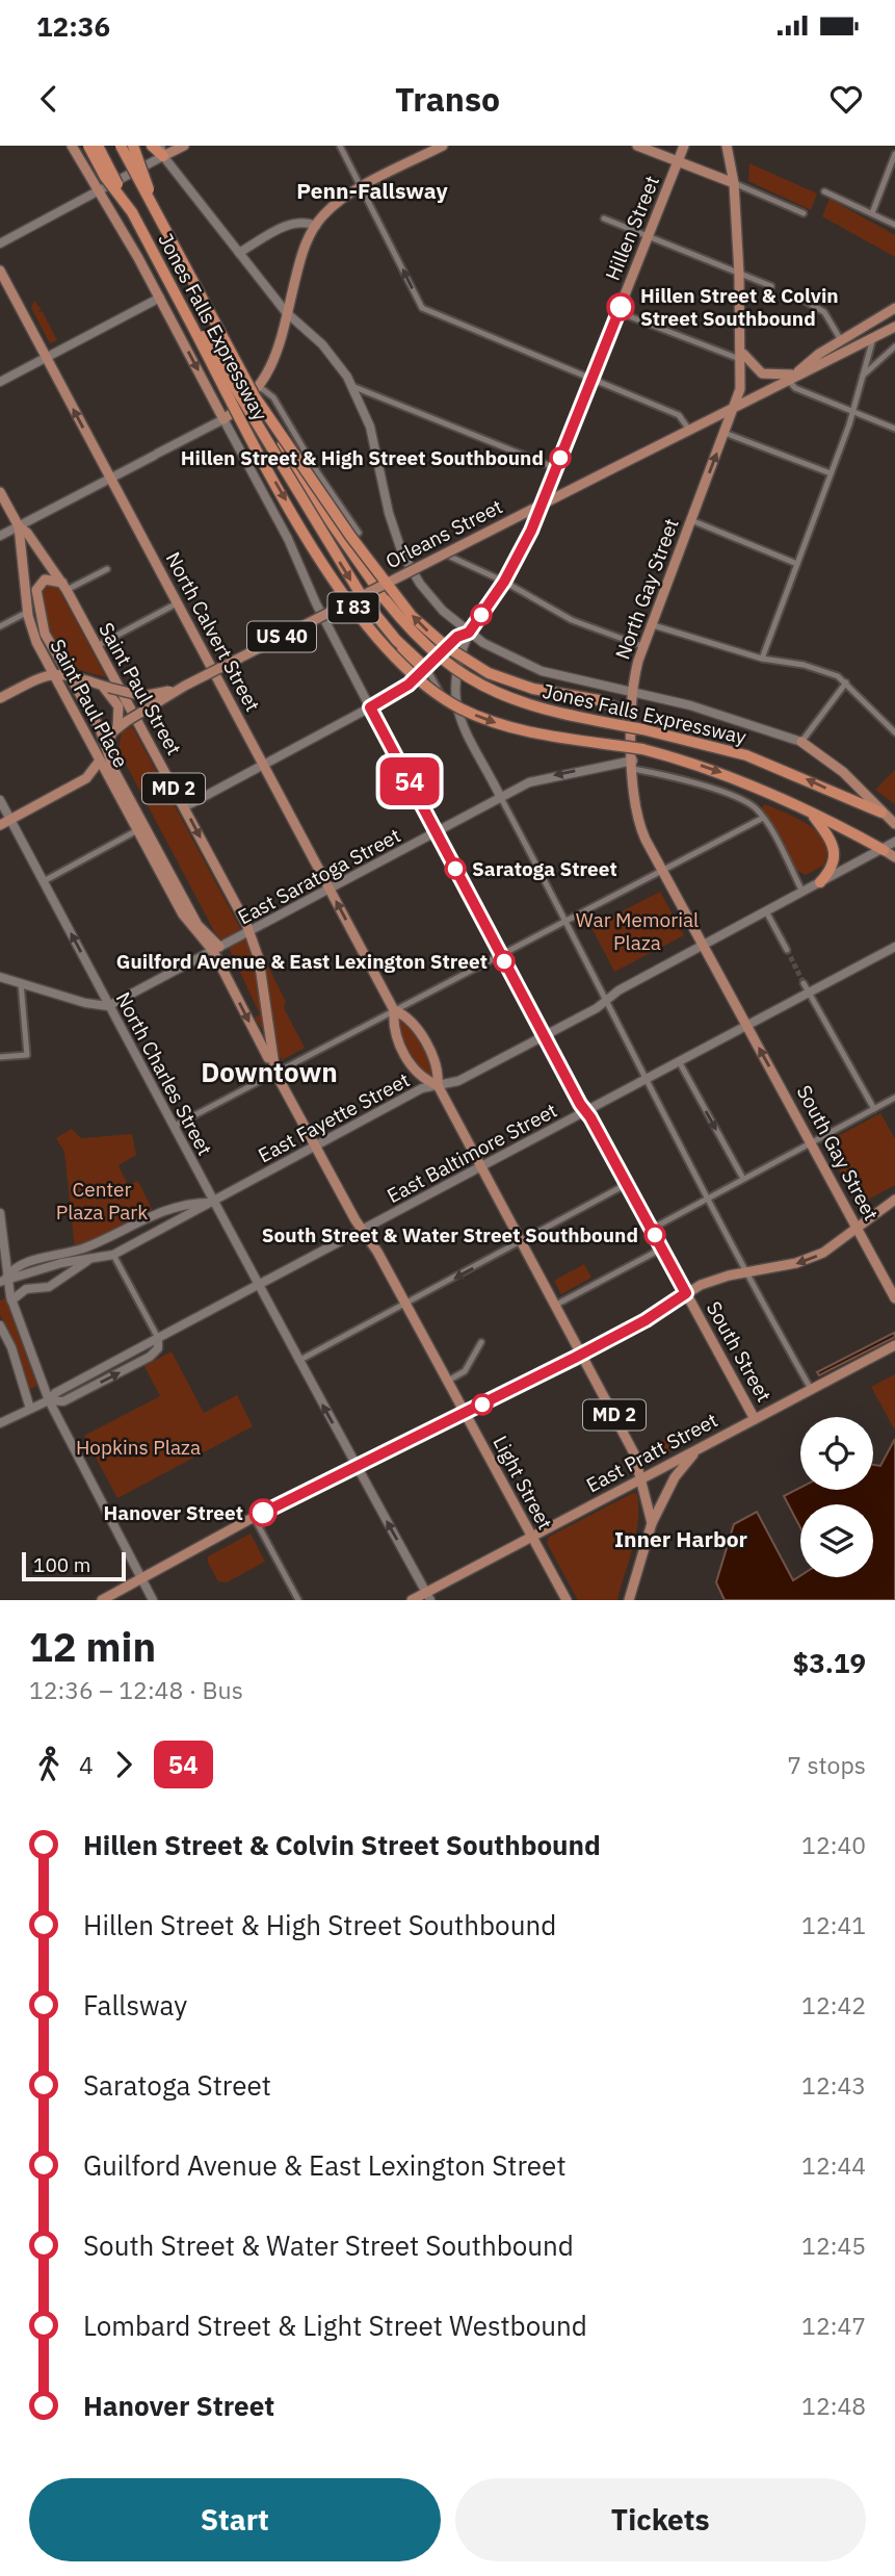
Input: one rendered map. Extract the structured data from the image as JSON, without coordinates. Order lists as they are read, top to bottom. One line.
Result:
{"streets":{"highway":["Jones Falls Expressway","I 83"],"main road":["Hillen Street","Orleans Street","North Gay Street","North Calvert Street","US 40","Saint Paul Street","Saint Paul Place","MD 2","East Saratoga Street","North Charles Street","East Fayette Street","East Baltimore Street","South Gay Street","South Street","East Pratt Street","Light Street"]},"crossings":[["Hillen Street","East Saratoga Street"],["Jones Falls Expressway","North Gay Street"],["Jones Falls Expressway","East Fayette Street"],["Orleans Street","North Gay Street"],["Orleans Street","US 40"],["Orleans Street","Saint Paul Place"],["North Gay Street","East Saratoga Street"],["North Gay Street","East Fayette Street"],["North Gay Street","East Baltimore Street"],["North Gay Street","South Gay Street"],["North Calvert Street","MD 2"],["North Calvert Street","East Saratoga Street"],["North Calvert Street","East Fayette Street"],["North Calvert Street","East Baltimore Street"],["US 40","Saint Paul Place"],["US 40","North Charles Street"],["Saint Paul Street","Saint Paul Place"],["Saint Paul Street","East Saratoga Street"],["Saint Paul Street","East Fayette Street"],["Saint Paul Street","East Baltimore Street"],["Saint Paul Street","Light Street"],["Saint Paul Place","East Saratoga Street"],["MD 2","East Baltimore Street"],["MD 2","East Pratt Street"],["East Saratoga Street","North Charles Street"],["East Saratoga Street","South Street"],["North Charles Street","East Fayette Street"],["North Charles Street","East Baltimore Street"],["North Charles Street","East Pratt Street"],["East Fayette Street","South Street"],["East Baltimore Street","South Gay Street"],["East Baltimore Street","South Street"],["East Baltimore Street","Light Street"],["South Street","East Pratt Street"],["East Pratt Street","Light Street"]],"one_way":["North Charles Street","South Gay Street"],"districts":["Penn-Fallsway","Downtown","Inner Harbor"],"parks":["War Memorial Plaza","Center Plaza Park","Hopkins Plaza"],"places":["Hillen Street & Colvin Street Southbound","Hillen Street & High Street Southbound","Saratoga Street","Guilford Avenue & East Lexington Street","South Street & Water Street Southbound","Hanover Street"],"lines":["bus line 54"],"scale_bar":"100 m","page":{"status":"12:36","header":"Transo","on_map":"54","scale":"100 m","heading":["12 min","12:36 – 12:48 · Bus","$3.19"],"legs":["4","54","7 stops"],"list":[{"name":"Hillen Street & Colvin Street Southbound","value":"12:40"},{"name":"Hillen Street & High Street Southbound","value":"12:41"},{"name":"Fallsway","value":"12:42"},{"name":"Saratoga Street","value":"12:43"},{"name":"Guilford Avenue & East Lexington Street","value":"12:44"},{"name":"South Street & Water Street Southbound","value":"12:45"},{"name":"Lombard Street & Light Street Westbound","value":"12:47"},{"name":"Hanover Street","value":"12:48"}],"buttons":["Start","Tickets"]}}
